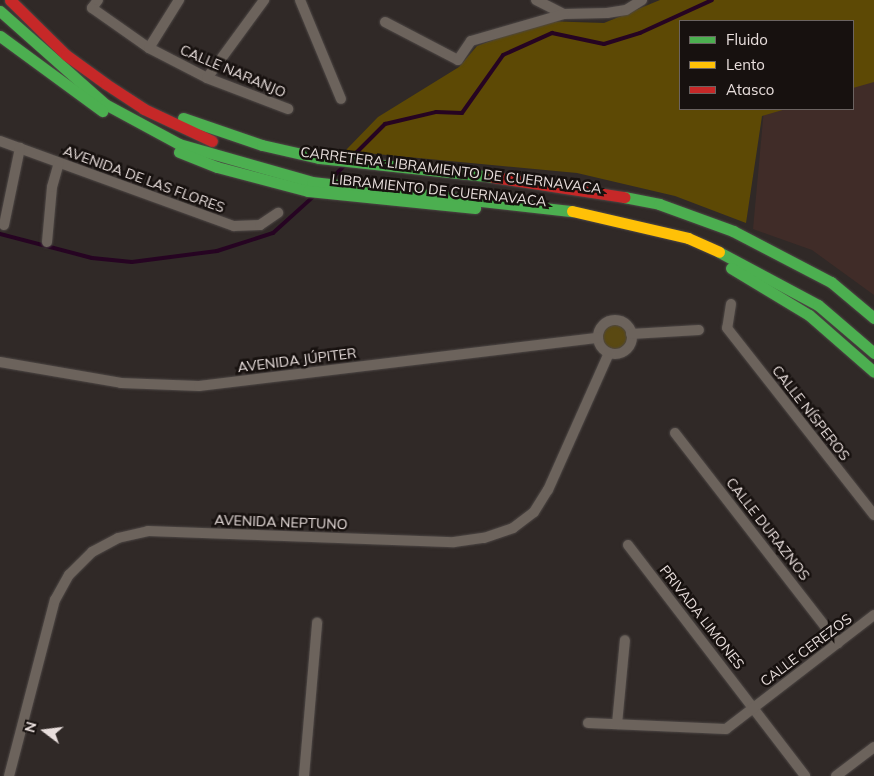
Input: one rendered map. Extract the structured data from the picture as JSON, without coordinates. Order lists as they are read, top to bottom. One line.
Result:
{"streets":{"main road":["CARRETERA LIBRAMIENTO DE CUERNAVACA","LIBRAMIENTO DE CUERNAVACA"],"street":["CALLE NARANJO","AVENIDA DE LAS FLORES","AVENIDA JÚPITER","CALLE NÍSPEROS","AVENIDA NEPTUNO","CALLE DURAZNOS","PRIVADA LIMONES","CALLE CEREZOS"]},"crossings":[["CARRETERA LIBRAMIENTO DE CUERNAVACA","LIBRAMIENTO DE CUERNAVACA"],["AVENIDA JÚPITER","AVENIDA NEPTUNO"],["CALLE DURAZNOS","CALLE CEREZOS"],["PRIVADA LIMONES","CALLE CEREZOS"]],"legend":["Fluido","Lento","Atasco"],"north":"left"}
